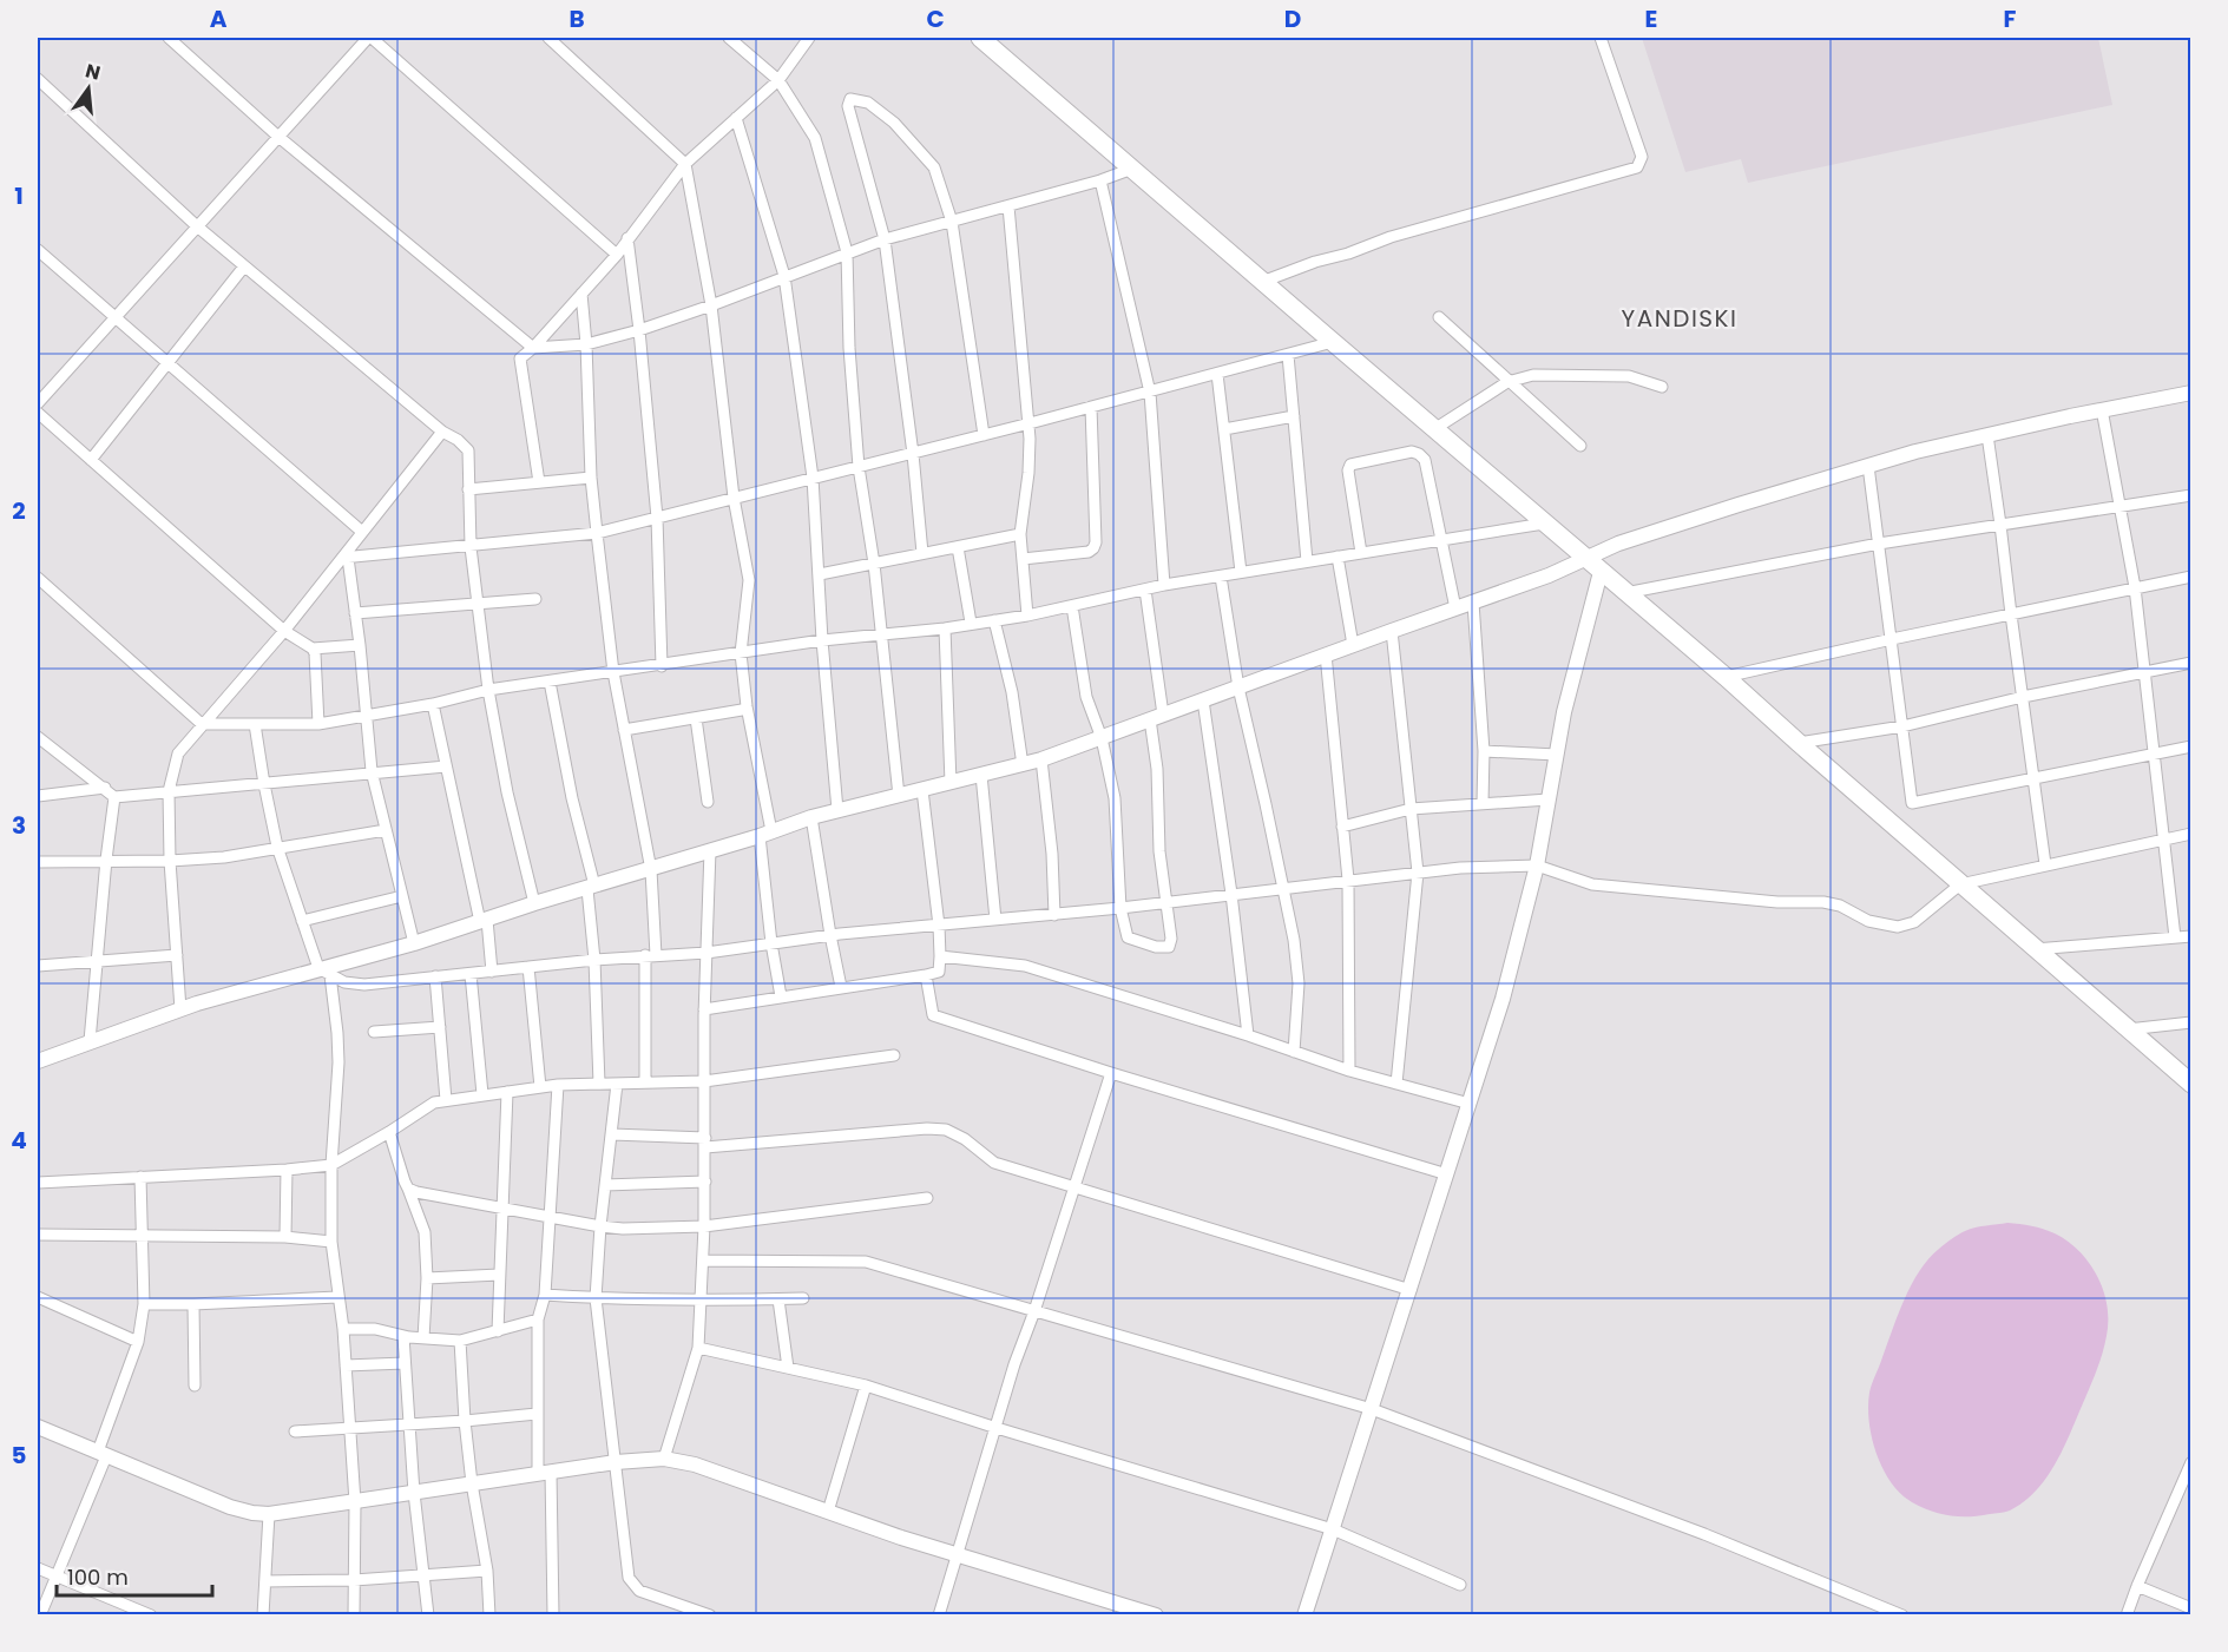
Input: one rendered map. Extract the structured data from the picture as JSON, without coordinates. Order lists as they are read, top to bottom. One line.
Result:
{"districts":["YANDISKI"],"scale_bar":"100 m","north":"top","grid":{"columns":["A","B","C","D","E","F"],"rows":["1","2","3","4","5"]}}
